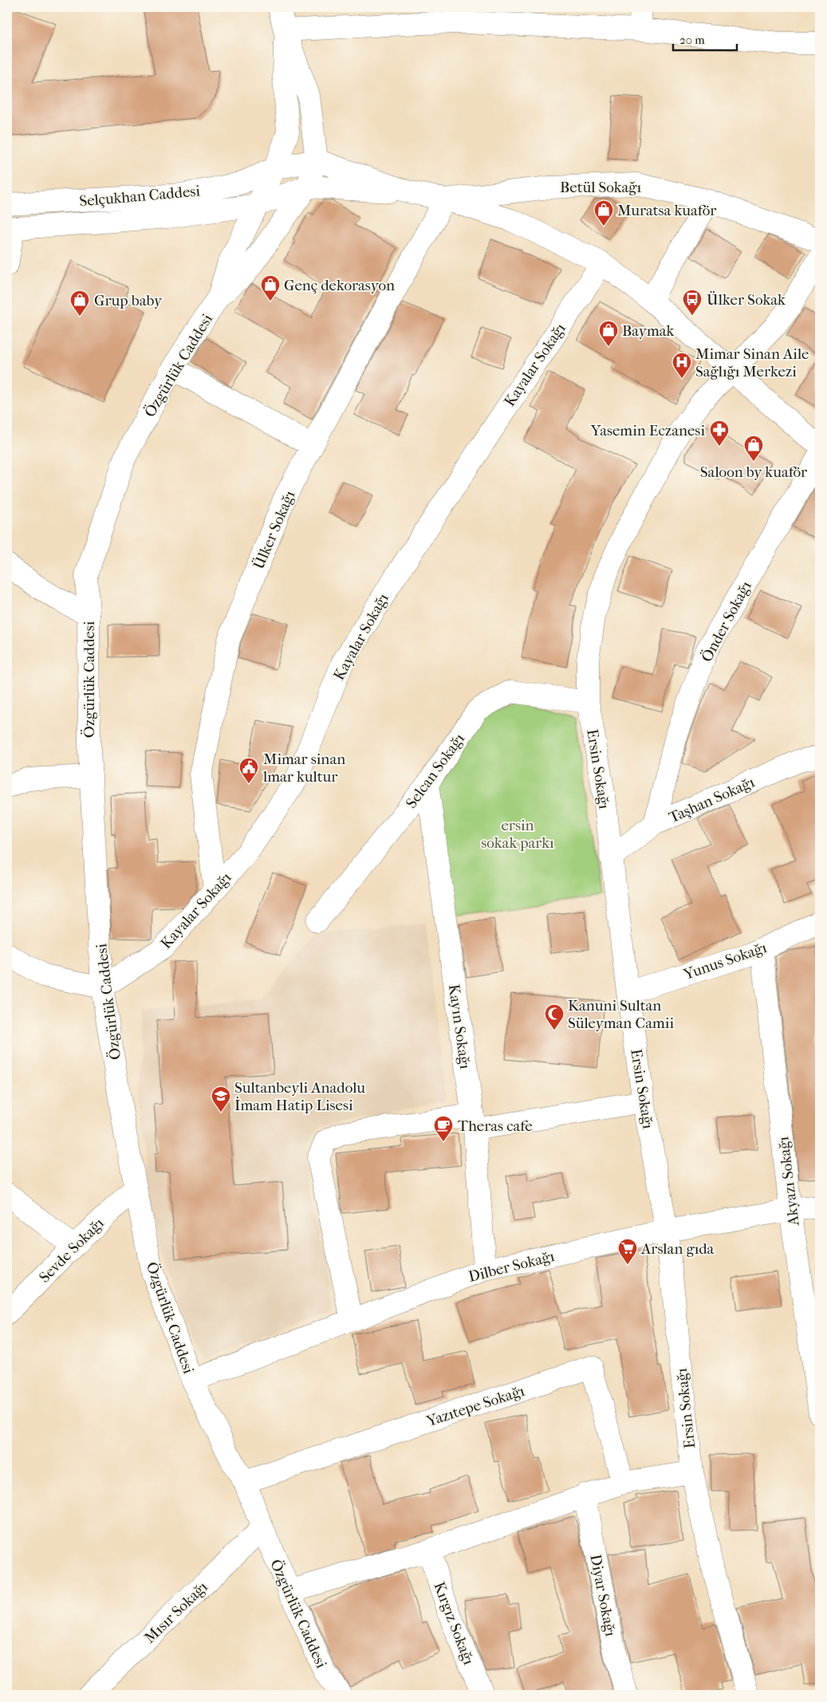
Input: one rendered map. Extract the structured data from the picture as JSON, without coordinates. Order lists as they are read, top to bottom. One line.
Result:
{"streets":{"street":["Betül Sokağı","Selçukhan Caddesi","Kayalar Sokağı","Özgürlük Caddesi","Ülker Sokağı","Önder Sokağı","Ersin Sokağı","Selcan Sokağı","Taşhan Sokağı","Yunus Sokağı","Kayın Sokağı","Akyazı Sokağı","Sevde Sokağı","Dilber Sokağı","Yazıtepe Sokağı","Diyar Sokağı","Mısır Sokağı","Kırgız Sokağı"]},"crossings":[["Betül Sokağı","Selçukhan Caddesi"],["Betül Sokağı","Ülker Sokağı"],["Selçukhan Caddesi","Kayalar Sokağı"],["Selçukhan Caddesi","Özgürlük Caddesi"],["Selçukhan Caddesi","Ülker Sokağı"],["Selçukhan Caddesi","Ersin Sokağı"],["Kayalar Sokağı","Özgürlük Caddesi"],["Kayalar Sokağı","Ülker Sokağı"],["Özgürlük Caddesi","Sevde Sokağı"],["Özgürlük Caddesi","Dilber Sokağı"],["Özgürlük Caddesi","Yazıtepe Sokağı"],["Özgürlük Caddesi","Mısır Sokağı"],["Önder Sokağı","Taşhan Sokağı"],["Ersin Sokağı","Selcan Sokağı"],["Ersin Sokağı","Taşhan Sokağı"],["Ersin Sokağı","Yunus Sokağı"],["Ersin Sokağı","Dilber Sokağı"],["Selcan Sokağı","Kayın Sokağı"],["Yunus Sokağı","Akyazı Sokağı"],["Kayın Sokağı","Dilber Sokağı"],["Akyazı Sokağı","Dilber Sokağı"]],"parks":["ersin sokak parkı"],"places":{"shop":["Muratsa kuaför","Genç dekorasyon","Grup baby","Baymak","Saloon by kuaför"],"bus stop":["Ülker Sokak"],"hospital":["Mimar Sinan Aile Sağlığı Merkezi"],"pharmacy":["Yasemin Eczanesi"],"public building":["Mimar sinan lmar kultur"],"mosque":["Kanuni Sultan Süleyman Camii"],"school or university":["Sultanbeyli Anadolu İmam Hatip Lisesi"],"cafe":["Theras cafe"],"supermarket":["Arslan gıda"]},"scale_bar":"20 m"}
